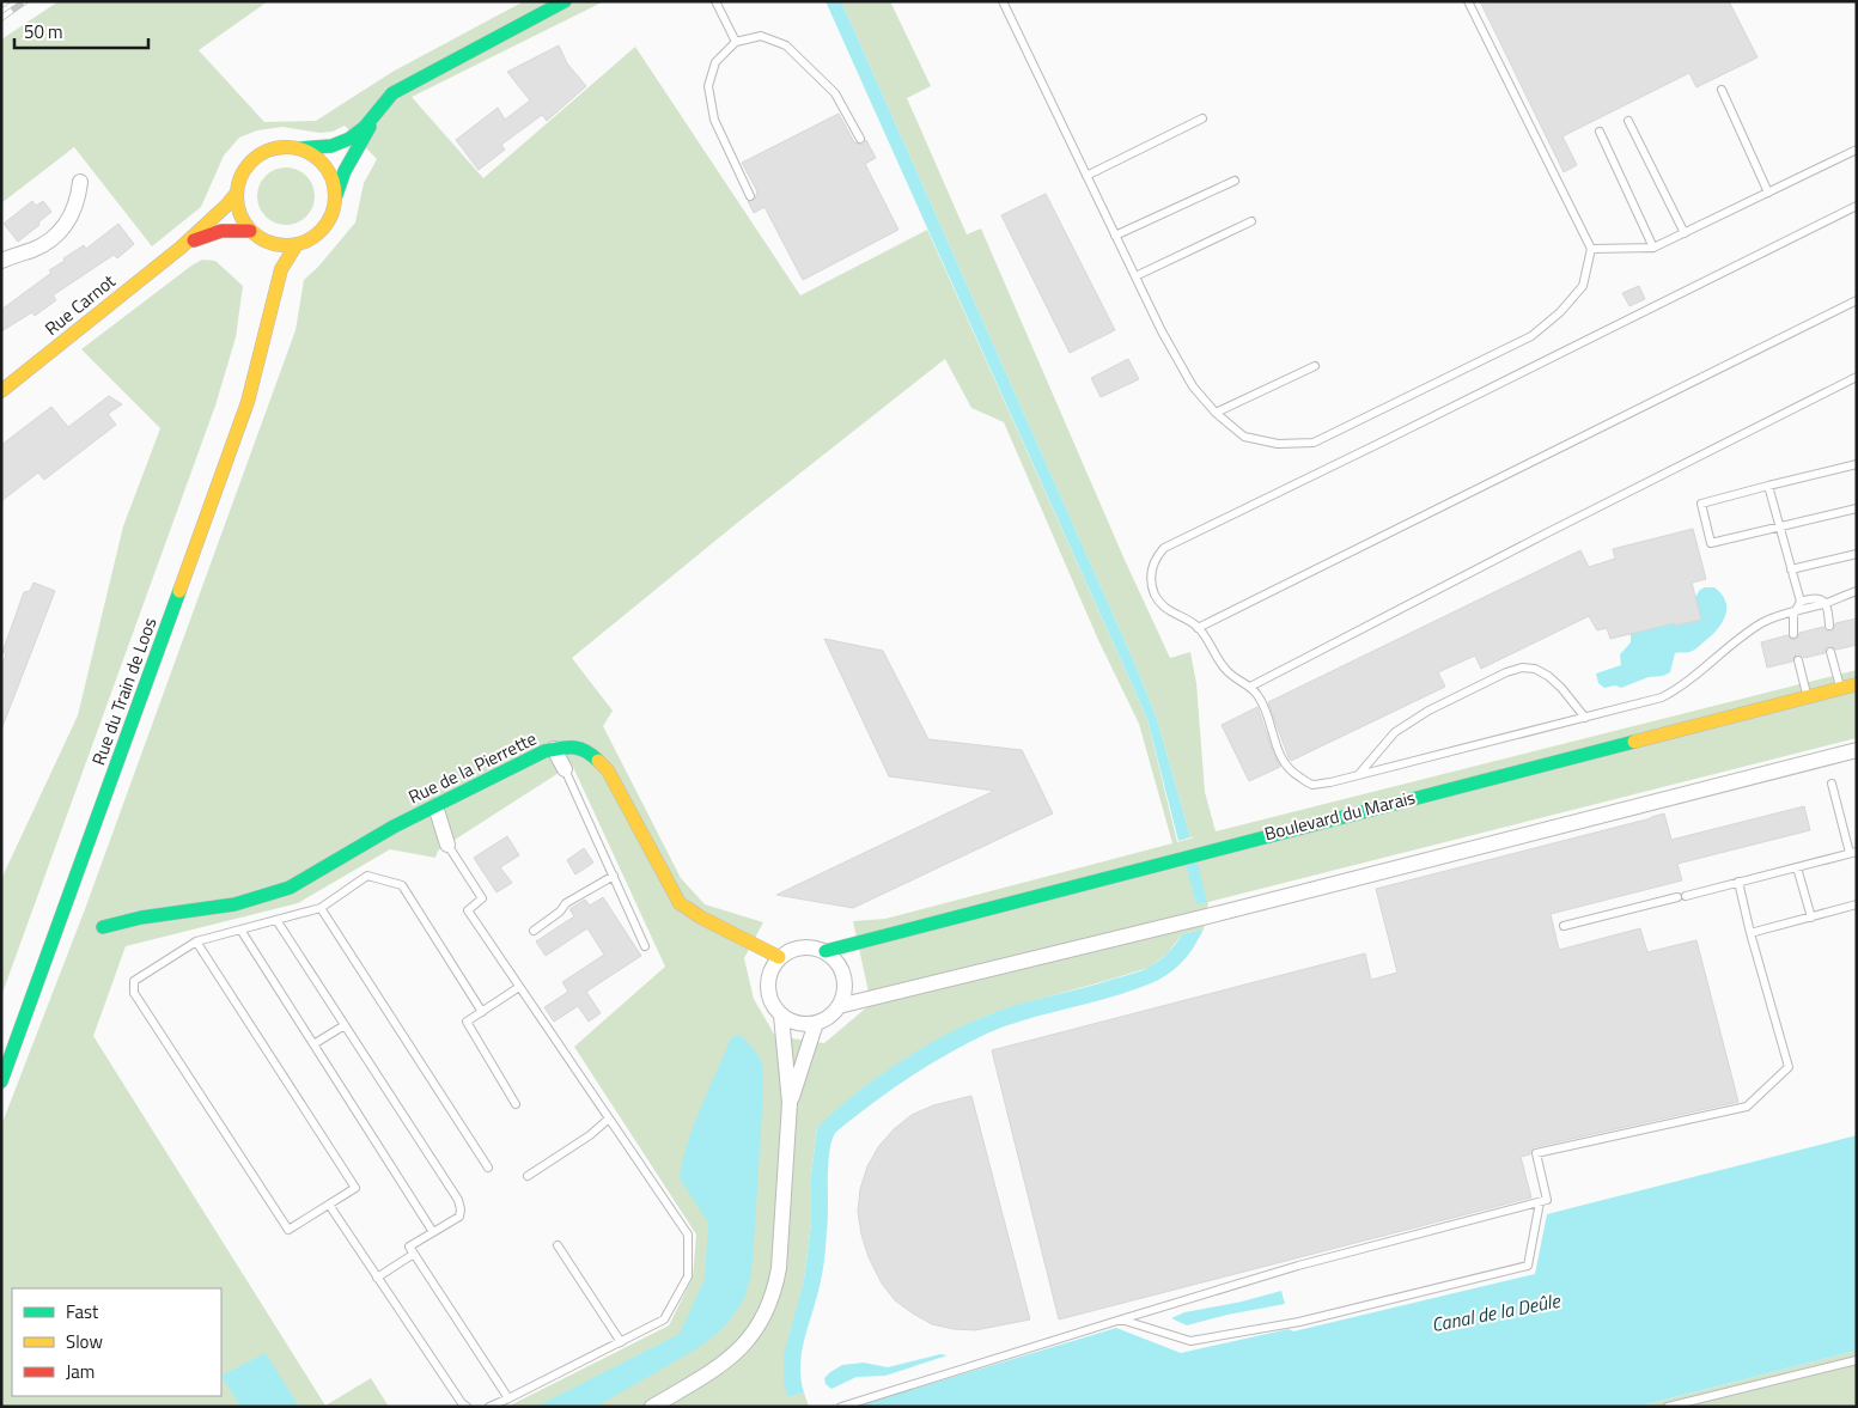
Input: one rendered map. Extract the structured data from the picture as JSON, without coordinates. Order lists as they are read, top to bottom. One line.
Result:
{"streets":{"street":["Rue Carnot","Rue du Train de Loos","Rue de la Pierrette","Boulevard du Marais"]},"crossings":[["Rue Carnot","Rue du Train de Loos"],["Rue de la Pierrette","Boulevard du Marais"]],"water":["Canal de la Deûle"],"legend":["Fast","Slow","Jam"],"scale_bar":"50 m"}
